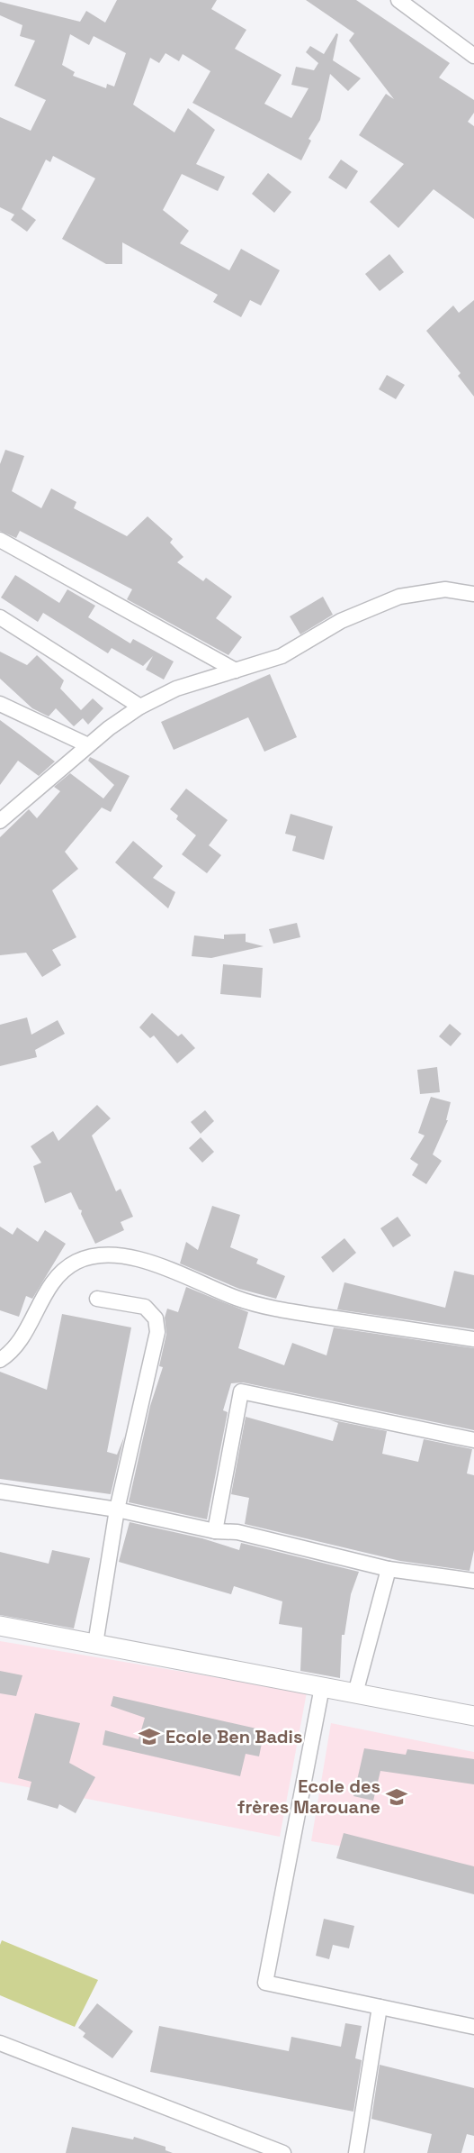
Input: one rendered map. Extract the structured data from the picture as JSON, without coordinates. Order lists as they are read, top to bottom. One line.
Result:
{"places":{"school or university":["Ecole Ben Badis","Ecole des frères Marouane"]}}
